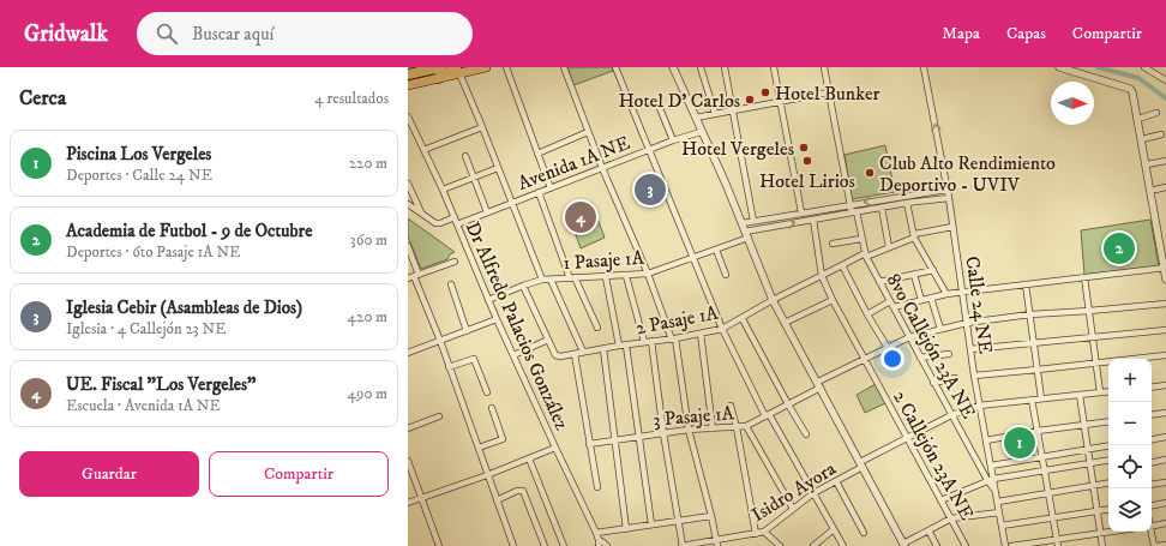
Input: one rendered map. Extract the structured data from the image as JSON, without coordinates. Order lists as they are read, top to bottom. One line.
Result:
{"streets":{"street":["Avenida 1A NE","1 Pasaje 1A","Calle 24 NE","2 Pasaje 1A","Dr Alfredo Palacios González","8vo Callejón 23A NE","3 Pasaje 1A","2 Callejón 23A NE","Isidro Ayora"]},"crossings":[["Avenida 1A NE","Dr Alfredo Palacios González"],["1 Pasaje 1A","Calle 24 NE"],["1 Pasaje 1A","2 Pasaje 1A"],["1 Pasaje 1A","Dr Alfredo Palacios González"],["1 Pasaje 1A","8vo Callejón 23A NE"],["1 Pasaje 1A","2 Callejón 23A NE"],["Calle 24 NE","2 Pasaje 1A"],["Calle 24 NE","8vo Callejón 23A NE"],["Calle 24 NE","3 Pasaje 1A"],["Calle 24 NE","Isidro Ayora"],["2 Pasaje 1A","8vo Callejón 23A NE"],["2 Pasaje 1A","2 Callejón 23A NE"],["8vo Callejón 23A NE","3 Pasaje 1A"],["8vo Callejón 23A NE","Isidro Ayora"],["3 Pasaje 1A","2 Callejón 23A NE"],["2 Callejón 23A NE","Isidro Ayora"]],"places":["Hotel Bunker","Hotel D' Carlos","Hotel Vergeles","Hotel Lirios","Club Alto Rendimiento Deportivo - UVIV"],"north":"right","page":{"header":"Gridwalk","search":"Buscar aquí","nav":["Mapa","Capas","Compartir"],"heading":["Cerca","4 resultados"],"list":[{"mark":"1","name":"Piscina Los Vergeles","note":"Deportes · Calle 24 NE","value":"220 m"},{"mark":"2","name":"Academia de Futbol - 9 de Octubre","note":"Deportes · 6to Pasaje 1A NE","value":"360 m"},{"mark":"3","name":"Iglesia Cebir (Asambleas de Dios)","note":"Iglesia · 4 Callejón 23 NE","value":"420 m"},{"mark":"4","name":"UE. Fiscal \"Los Vergeles\"","note":"Escuela · Avenida 1A NE","value":"490 m"}],"pins":["3","4","2","1"],"map_buttons":["+","−"],"buttons":["Guardar","Compartir"]}}
